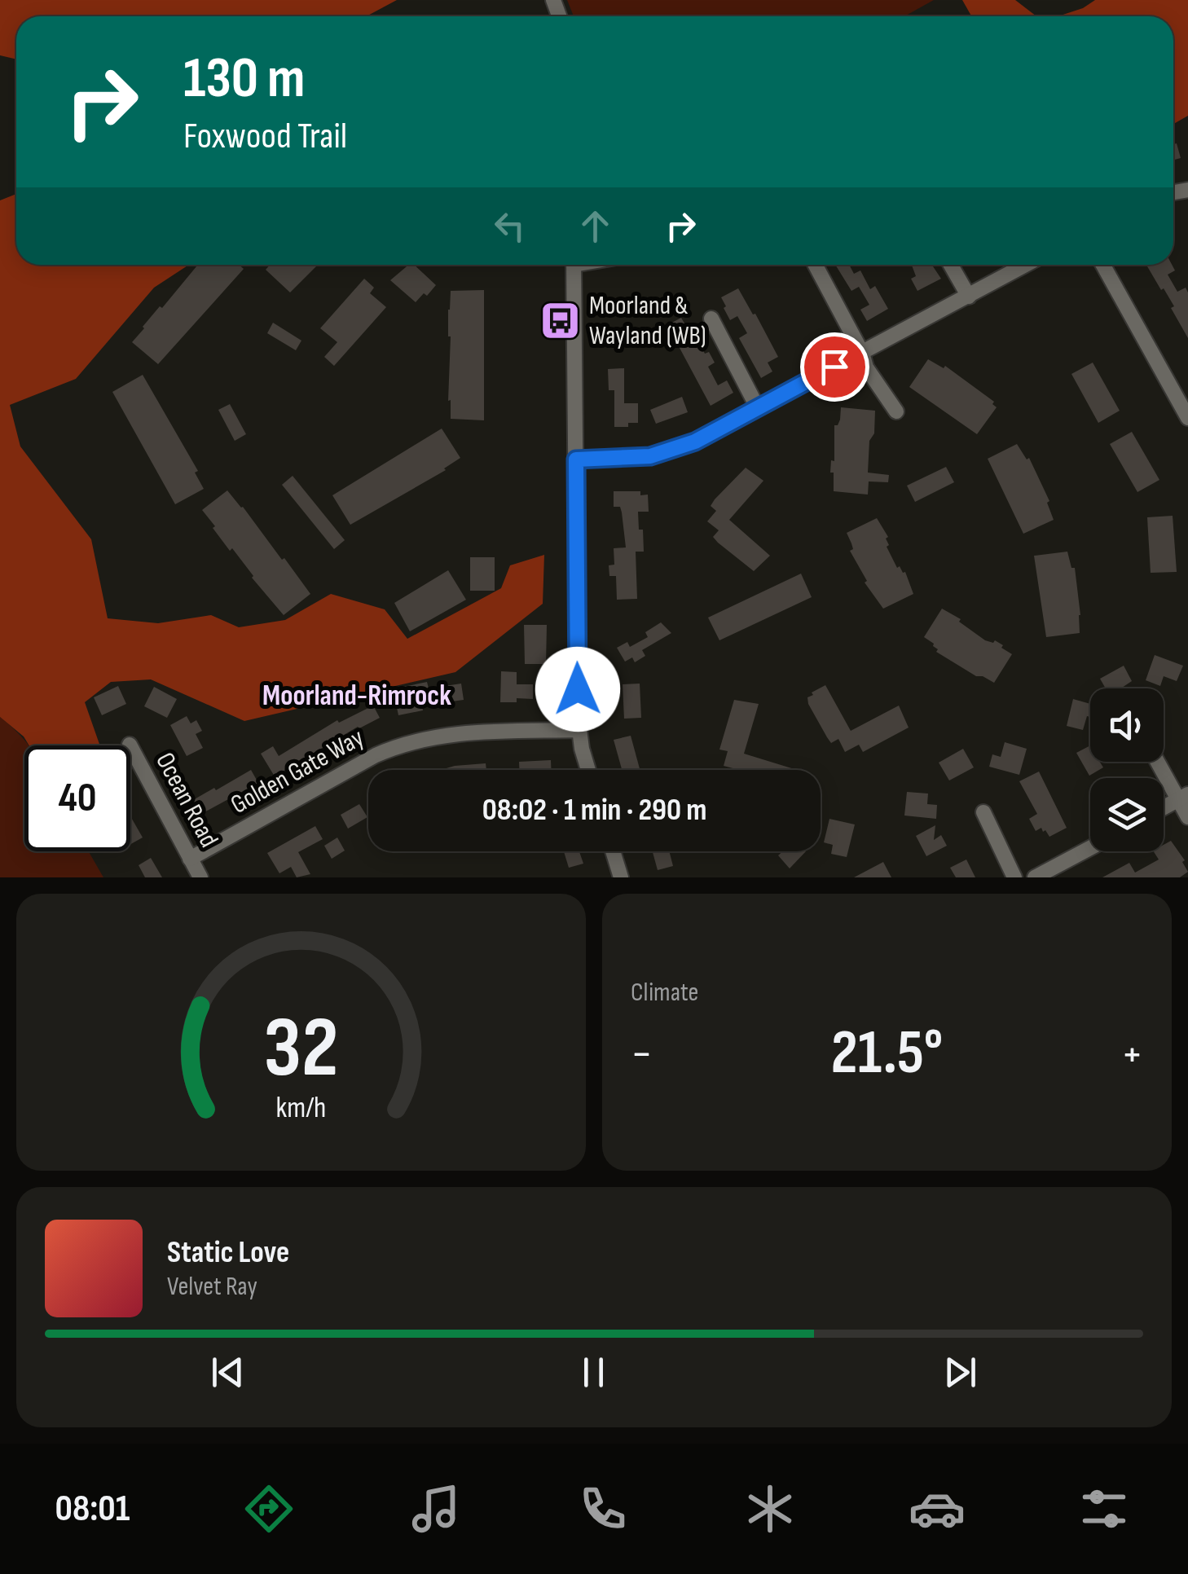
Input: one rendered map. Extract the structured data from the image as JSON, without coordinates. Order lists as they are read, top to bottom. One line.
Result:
{"streets":{"street":["Golden Gate Way","Ocean Road"]},"crossings":[["Golden Gate Way","Ocean Road"]],"districts":["Moorland-Rimrock"],"places":{"bus stop":["Moorland & Wayland (WB)"]},"page":{"turn":["130 m","Foxwood Trail"],"limit":"40","trip":"08:02 · 1 min · 290 m","tile":"Climate","heat":["−","21.5°","+"],"song":["Static Love","Velvet Ray"],"tabs":"08:01","gauge":["32","km/h"]}}
